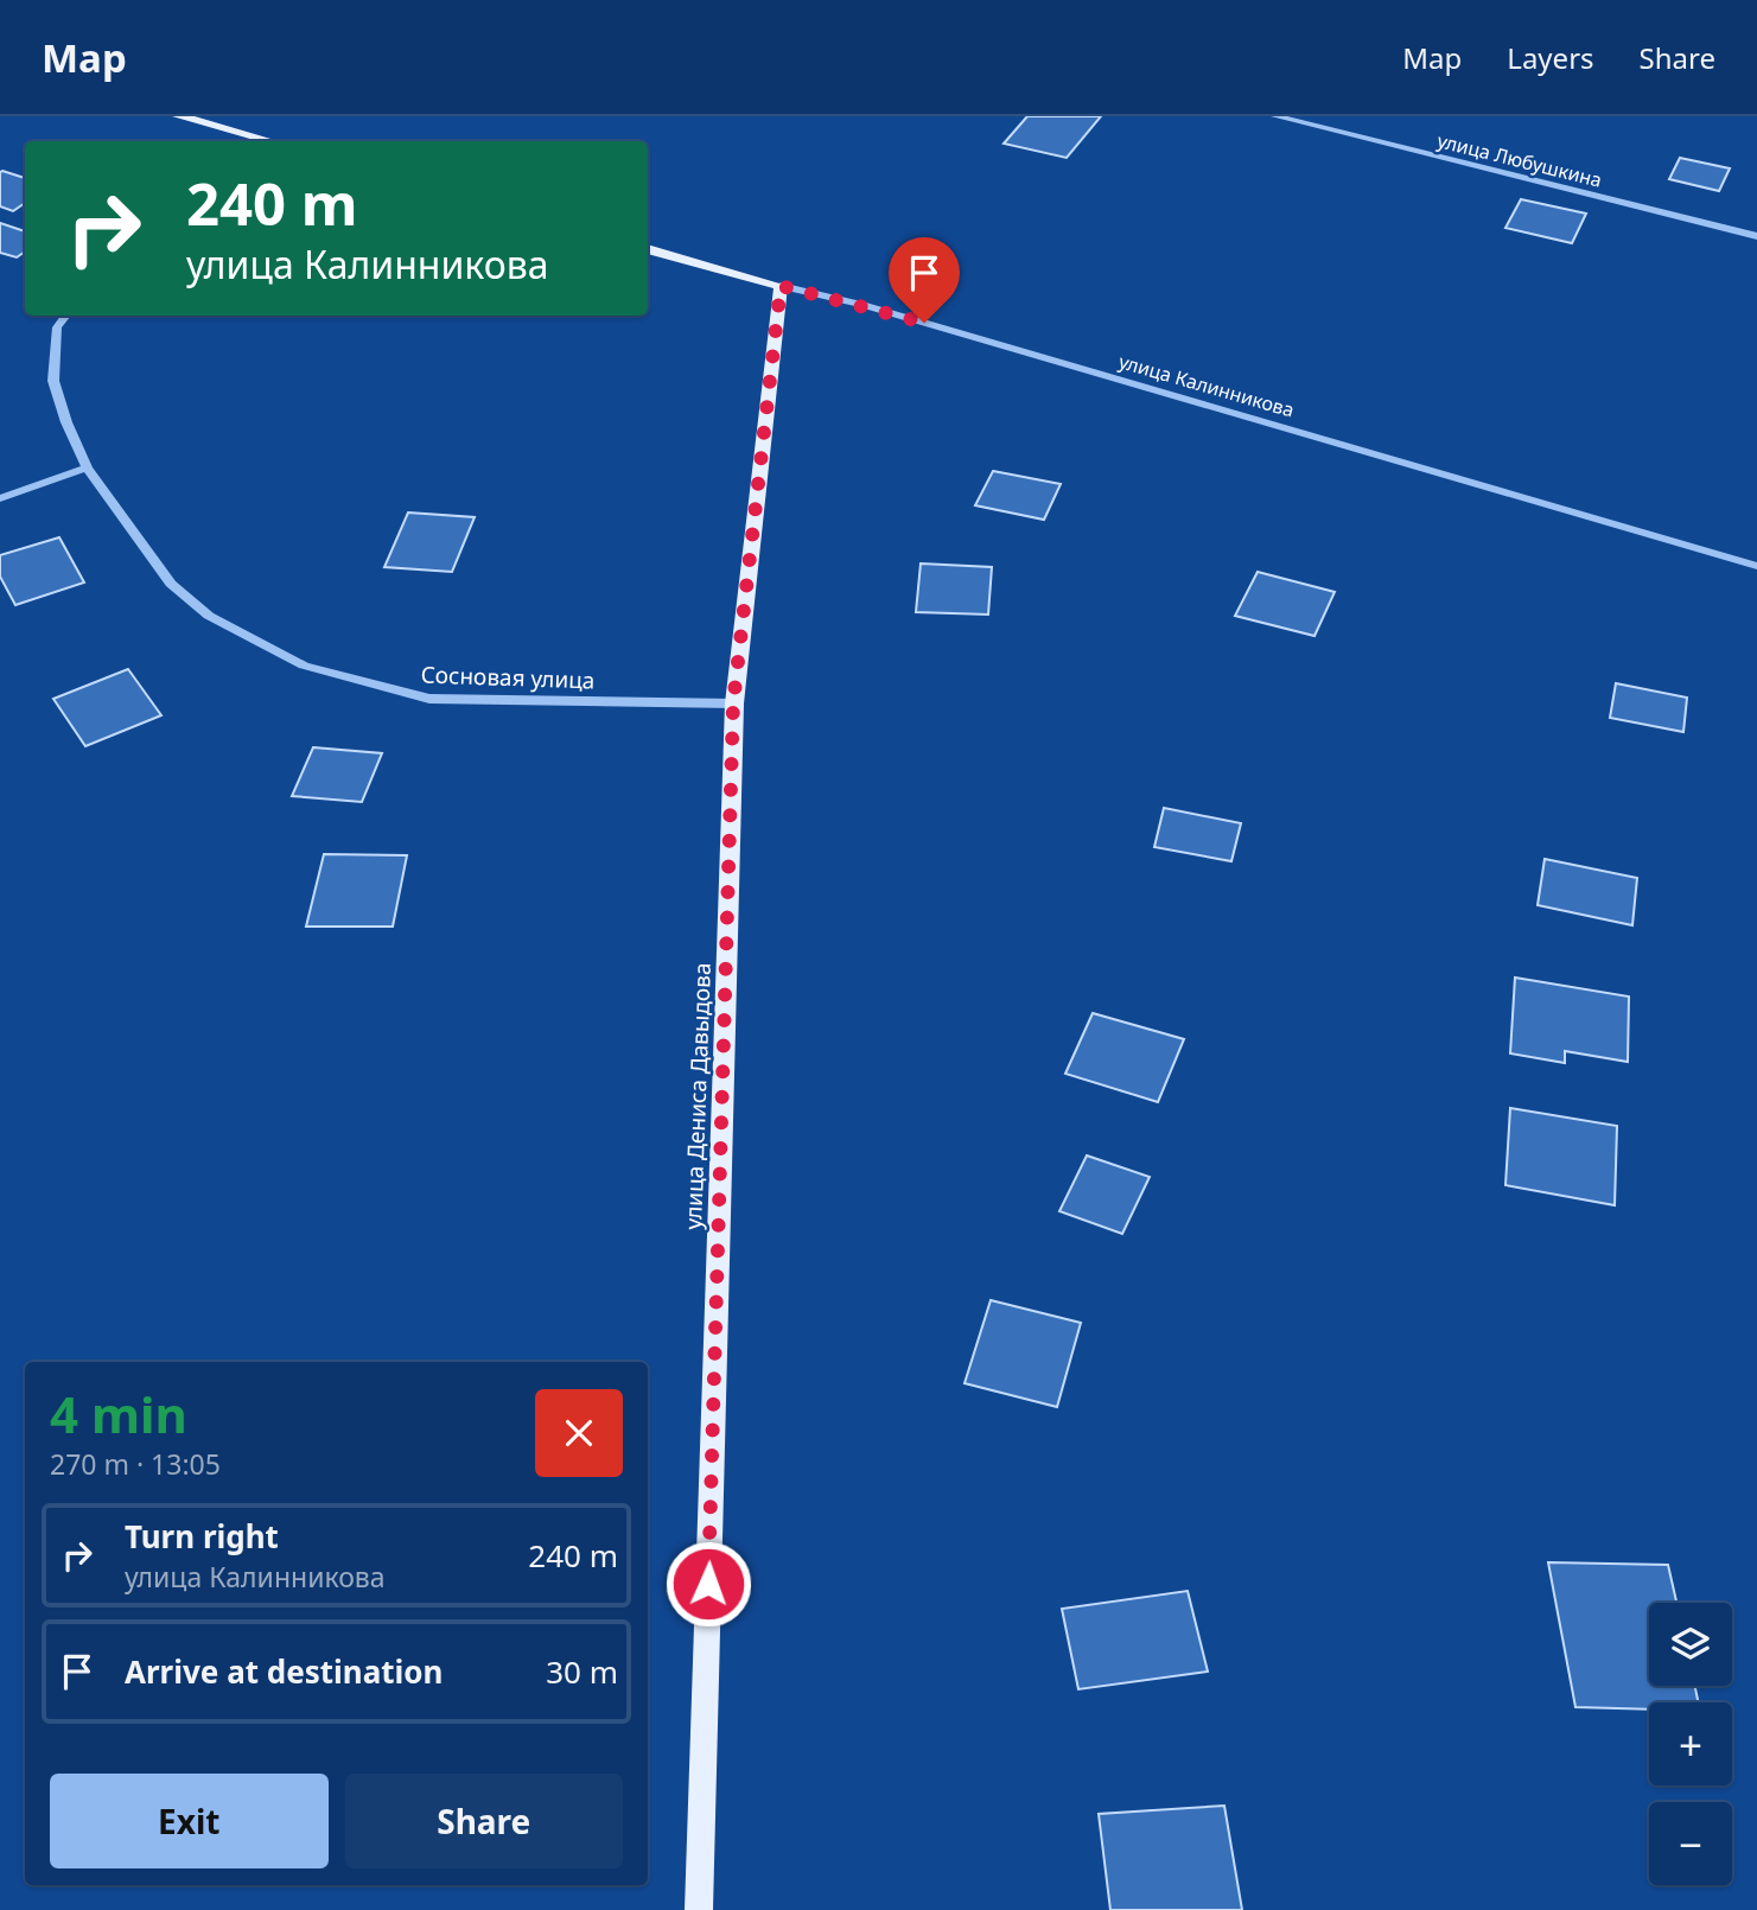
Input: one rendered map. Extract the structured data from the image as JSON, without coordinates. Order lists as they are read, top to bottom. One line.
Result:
{"streets":{"main road":["улица Калинникова","улица Дениса Давыдова"],"street":["улица Любушкина","Сосновая улица"]},"crossings":[["улица Калинникова","улица Дениса Давыдова"],["Сосновая улица","улица Дениса Давыдова"]],"page":{"header":"Map","nav":["Map","Layers","Share"],"turn":["240 m","улица Калинникова"],"heading":["4 min","270 m · 13:05"],"list":[{"name":"Turn right","note":"улица Калинникова","value":"240 m"},{"name":"Arrive at destination","value":"30 m"}],"map_buttons":["+","−"],"buttons":["Exit","Share"]}}
